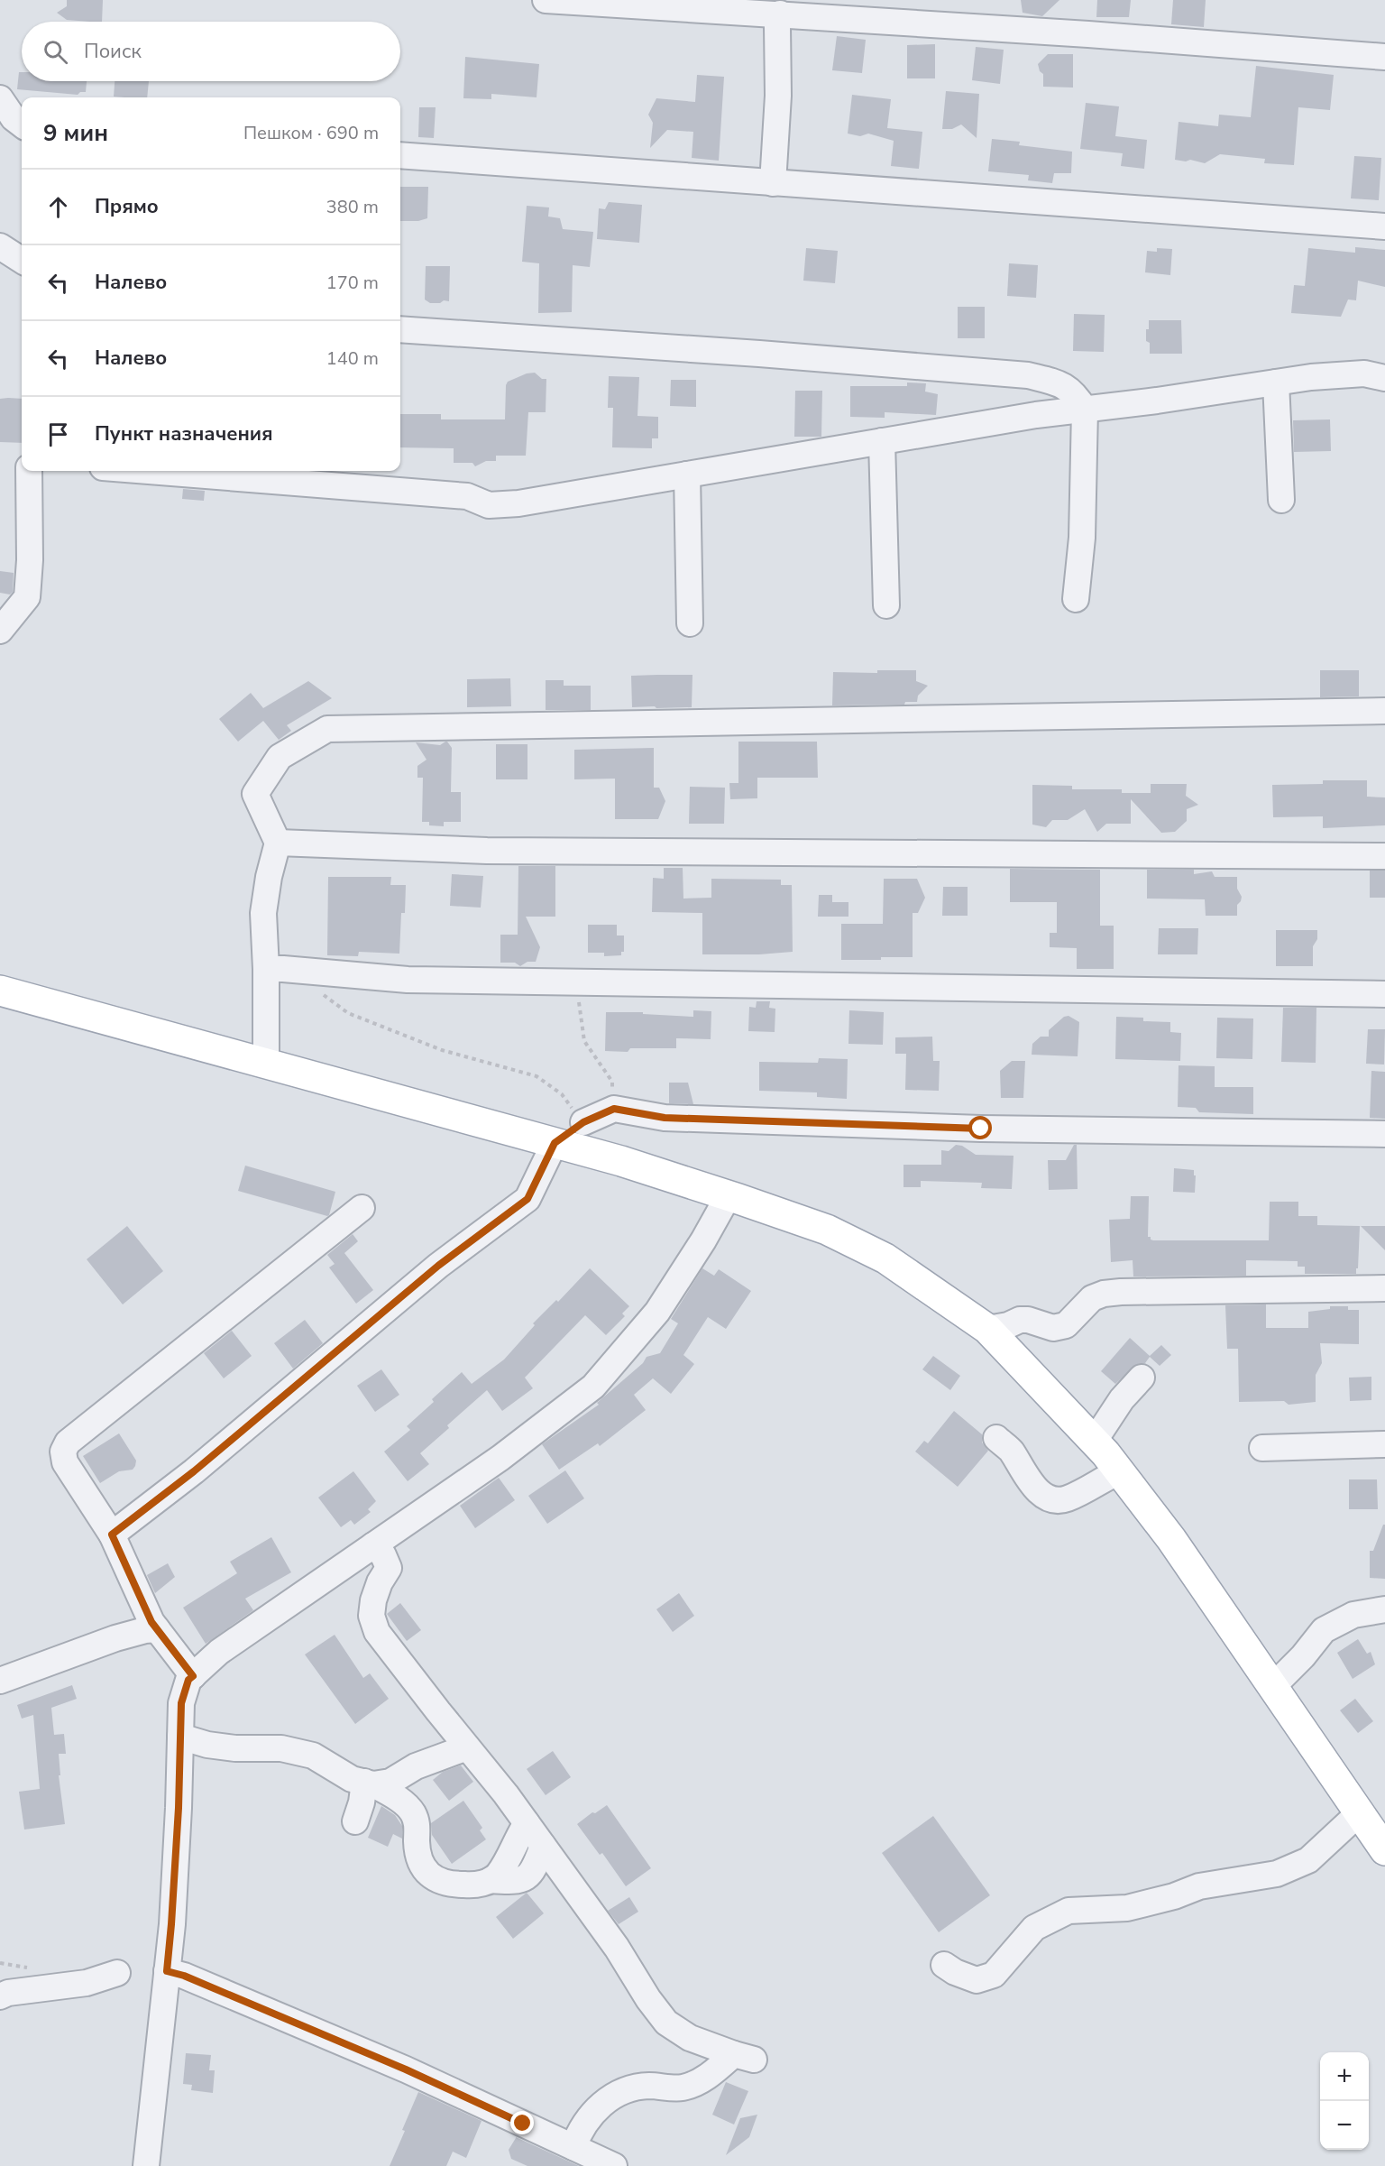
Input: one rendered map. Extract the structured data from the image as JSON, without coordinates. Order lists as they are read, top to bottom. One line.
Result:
{"page":{"search":"Поиск","heading":["9 мин","Пешком · 690 m"],"list":[["Прямо","380 m"],["Налево","170 m"],["Налево","140 m"],"Пункт назначения"],"map_buttons":["+","−"]}}
